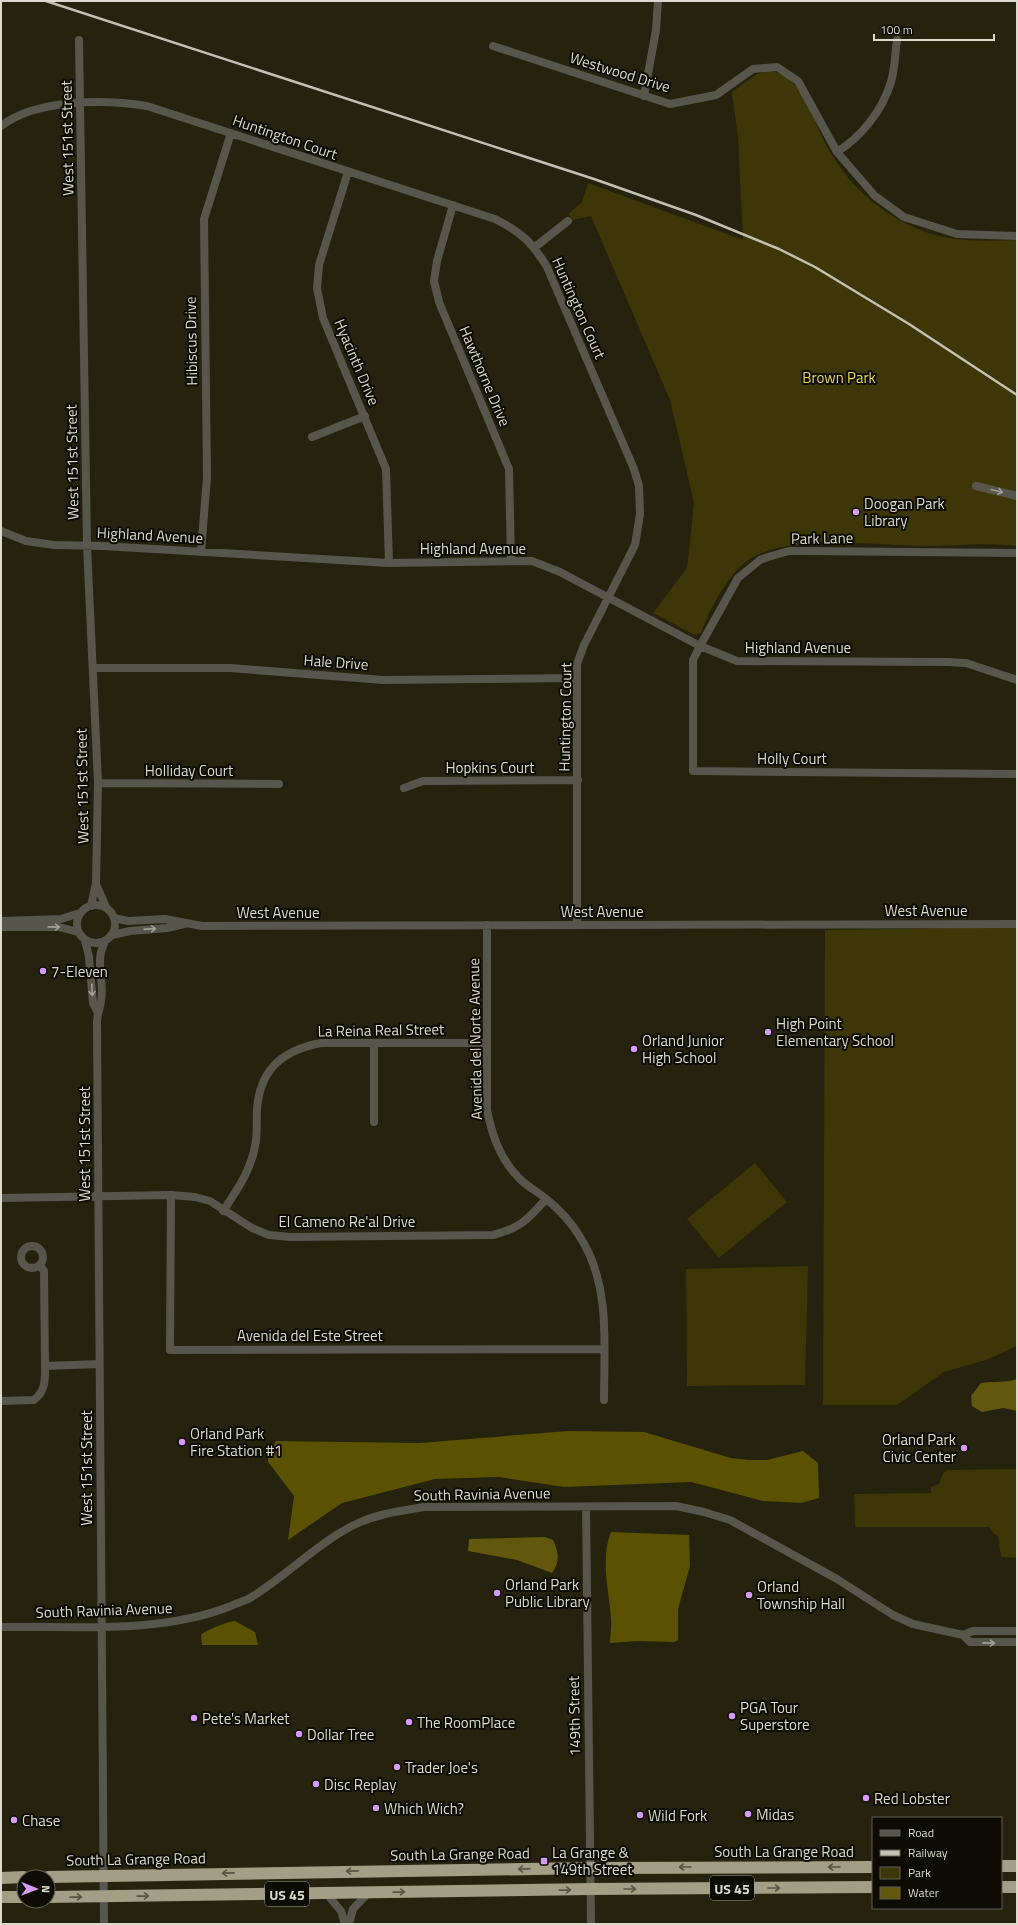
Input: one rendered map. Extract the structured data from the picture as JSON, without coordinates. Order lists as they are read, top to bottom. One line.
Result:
{"streets":{"highway":["South La Grange Road","US 45"],"street":["Westwood Drive","Huntington Court","West 151st Street","Hibiscus Drive","Hyacinth Drive","Hawthorne Drive","Highland Avenue","Park Lane","Hale Drive","Holly Court","Hopkins Court","Holliday Court","West Avenue","La Reina Real Street","Avenida del Norte Avenue","El Cameno Re'al Drive","Avenida del Este Street","South Ravinia Avenue","149th Street"]},"crossings":[["Huntington Court","West 151st Street"],["Huntington Court","Hibiscus Drive"],["Huntington Court","Hyacinth Drive"],["Huntington Court","Hawthorne Drive"],["Huntington Court","Highland Avenue"],["Huntington Court","Hale Drive"],["Huntington Court","Hopkins Court"],["Huntington Court","West Avenue"],["West 151st Street","Highland Avenue"],["West 151st Street","Hale Drive"],["West 151st Street","Holliday Court"],["West 151st Street","West Avenue"],["West 151st Street","El Cameno Re'al Drive"],["West 151st Street","South Ravinia Avenue"],["West 151st Street","South La Grange Road"],["West 151st Street","US 45"],["Hibiscus Drive","Highland Avenue"],["Hyacinth Drive","Highland Avenue"],["Hawthorne Drive","Highland Avenue"],["Highland Avenue","Park Lane"],["Highland Avenue","Holly Court"],["Park Lane","Holly Court"],["West Avenue","Avenida del Norte Avenue"],["La Reina Real Street","Avenida del Norte Avenue"],["La Reina Real Street","El Cameno Re'al Drive"],["Avenida del Norte Avenue","El Cameno Re'al Drive"],["Avenida del Norte Avenue","Avenida del Este Street"],["El Cameno Re'al Drive","Avenida del Este Street"],["South Ravinia Avenue","149th Street"],["149th Street","South La Grange Road"],["149th Street","US 45"]],"parks":["Brown Park"],"places":{"other":["Doogan Park Library","7-Eleven","High Point Elementary School","Orland Junior High School","Orland Park Fire Station #1","Orland Park Civic Center","Orland Park Public Library","Orland Township Hall","PGA Tour Superstore","Pete's Market","The RoomPlace","Dollar Tree","Trader Joe's","Disc Replay","Red Lobster","Which Wich?","Midas","Wild Fork","Chase"],"transit":["La Grange & 149th Street"]},"legend":["Road","Railway","Park","Water"],"scale_bar":"100 m","north":"right"}
